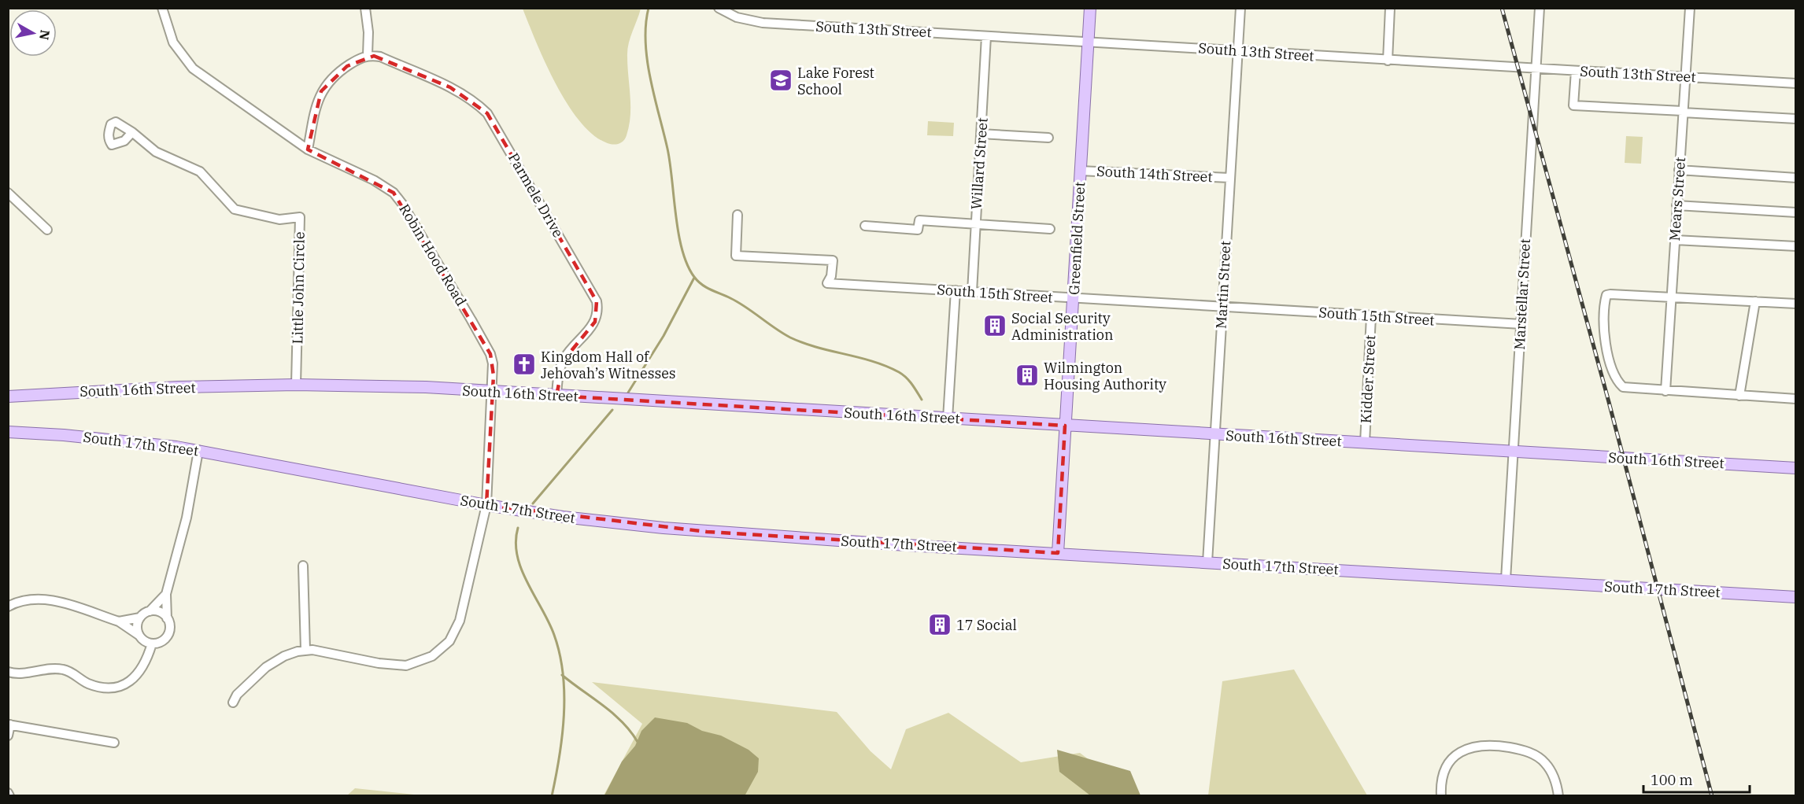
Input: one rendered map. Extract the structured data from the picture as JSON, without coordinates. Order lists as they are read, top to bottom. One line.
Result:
{"streets":{"main road":["Greenfield Street","South 16th Street","South 17th Street"],"street":["South 13th Street","Willard Street","South 14th Street","Parmele Drive","Mears Street","Robin Hood Road","Martin Street","Little John Circle","South 15th Street","Marstellar Street","Kidder Street"]},"crossings":[["South 13th Street","Willard Street"],["South 13th Street","Mears Street"],["South 13th Street","Greenfield Street"],["South 13th Street","Martin Street"],["South 13th Street","Marstellar Street"],["Willard Street","South 15th Street"],["South 14th Street","Greenfield Street"],["South 14th Street","Martin Street"],["Parmele Drive","South 16th Street"],["Greenfield Street","South 15th Street"],["Greenfield Street","South 16th Street"],["Greenfield Street","South 17th Street"],["Robin Hood Road","South 16th Street"],["Robin Hood Road","South 17th Street"],["Martin Street","South 15th Street"],["Martin Street","South 16th Street"],["Martin Street","South 17th Street"],["Little John Circle","South 16th Street"],["South 15th Street","Marstellar Street"],["South 15th Street","Kidder Street"],["Marstellar Street","South 16th Street"],["Marstellar Street","South 17th Street"],["Kidder Street","South 16th Street"]],"places":{"school or university":["Lake Forest School"],"building":["Social Security Administration","Wilmington Housing Authority","17 Social"],"church":["Kingdom Hall of Jehovah’s Witnesses"]},"scale_bar":"100 m","north":"right"}
